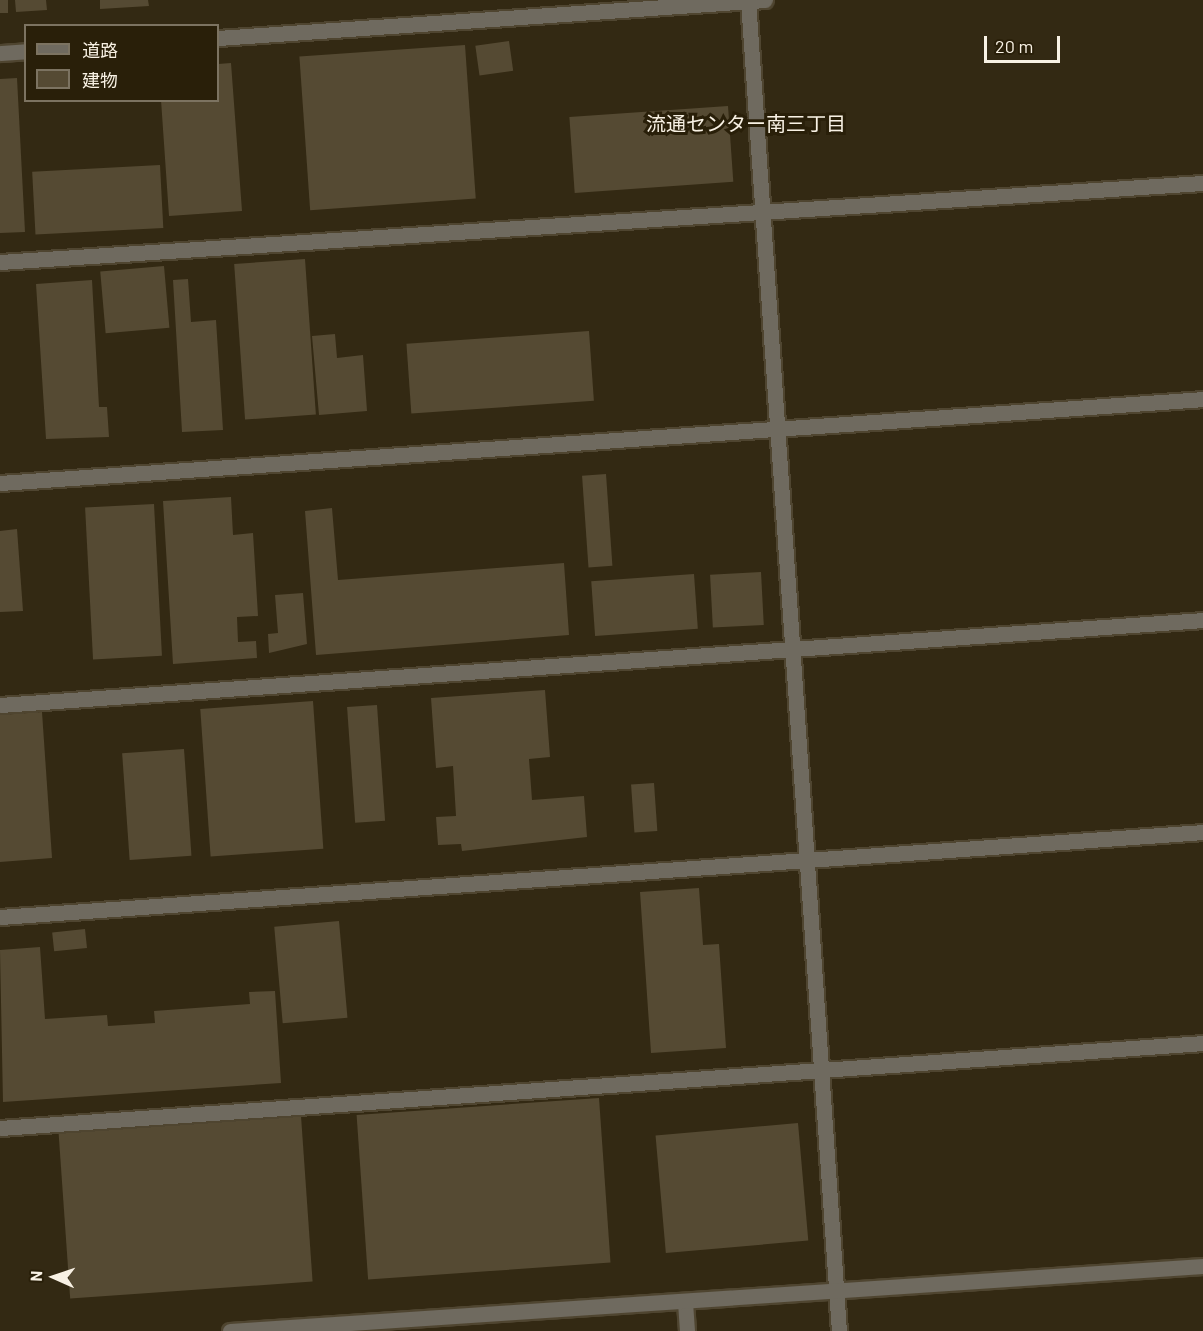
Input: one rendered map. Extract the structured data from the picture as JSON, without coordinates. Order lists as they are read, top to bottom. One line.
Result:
{"districts":["流通センター南三丁目"],"legend":["道路","建物"],"scale_bar":"20 m","north":"left"}
